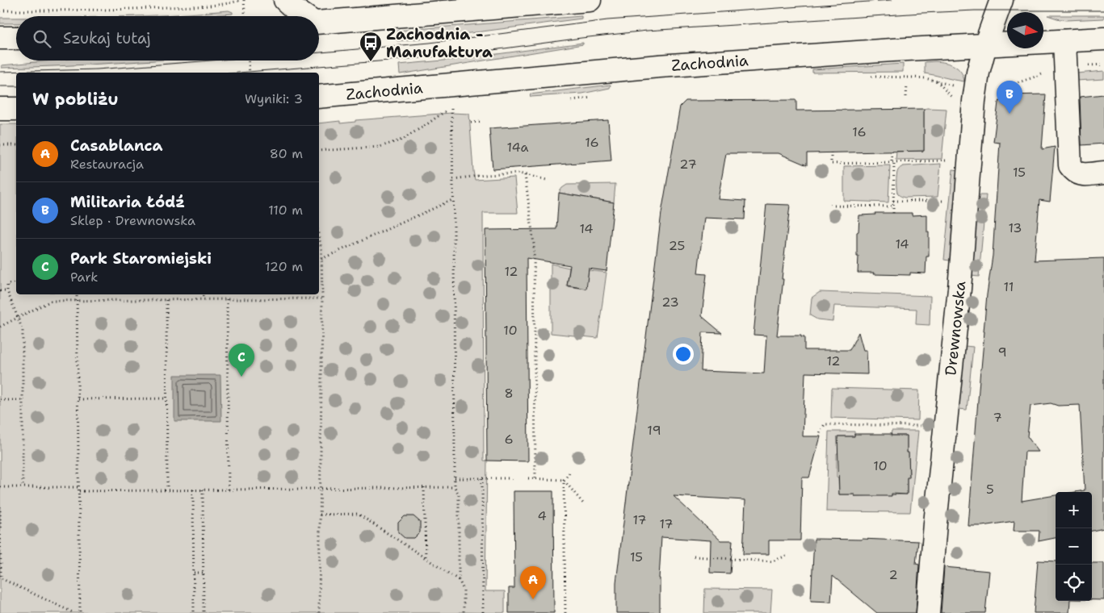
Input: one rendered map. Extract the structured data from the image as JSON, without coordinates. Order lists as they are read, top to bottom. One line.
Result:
{"streets":{"main road":["Zachodnia","Drewnowska"]},"crossings":[["Zachodnia","Drewnowska"]],"places":{"bus stop":["Zachodnia - Manufaktura"]},"house_numbers":["16","16","14a","27","15","13","14","14","25","12","11","23","10","9","12","8","7","19","6","10","5","4","17","17","15","2"],"north":"right","page":{"search":"Szukaj tutaj","heading":["W pobliżu","Wyniki: 3"],"pins":["B","C","A"],"list":[{"mark":"A","name":"Casablanca","note":"Restauracja","value":"80 m"},{"mark":"B","name":"Militaria Łódź","note":"Sklep · Drewnowska","value":"110 m"},{"mark":"C","name":"Park Staromiejski","note":"Park","value":"120 m"}],"map_buttons":["+","−"]}}
